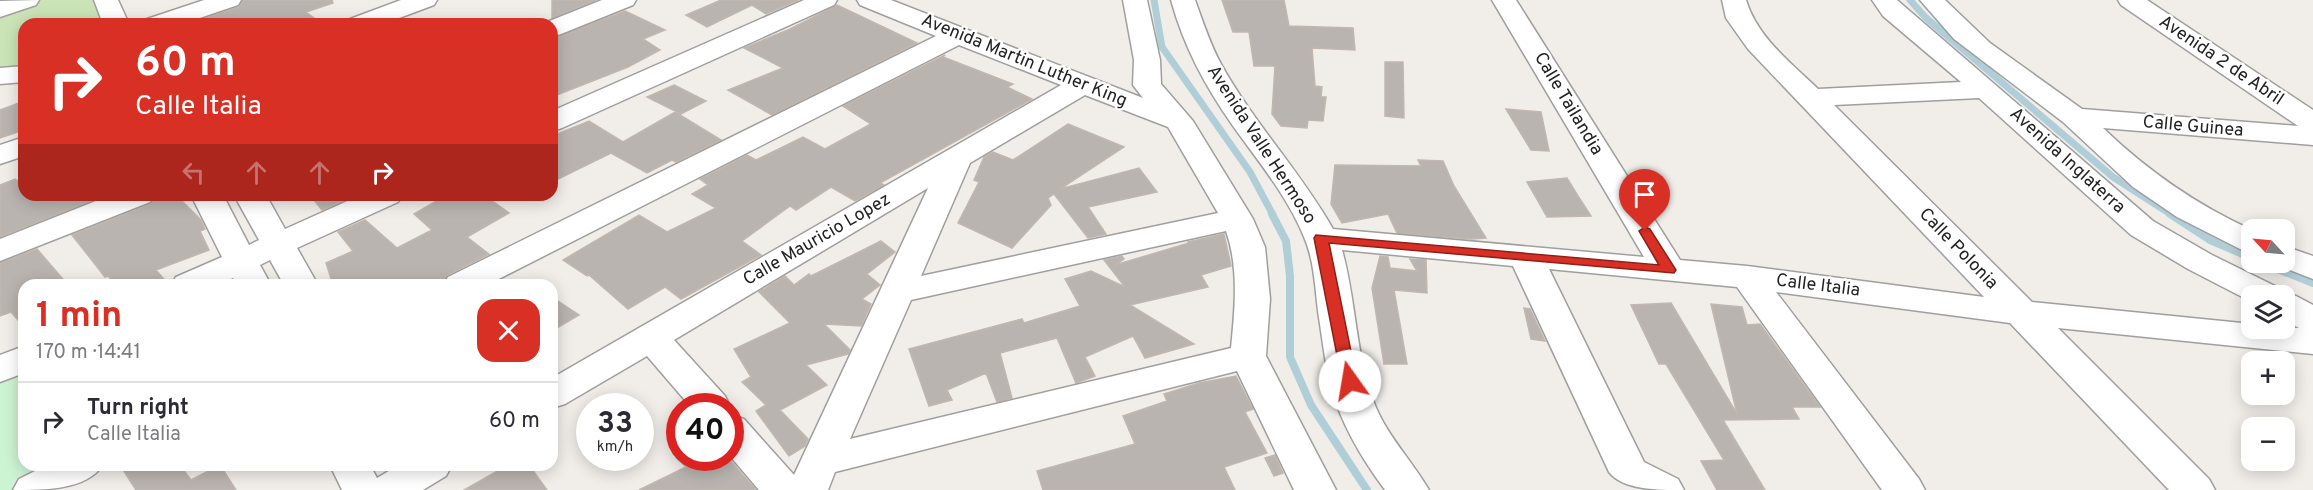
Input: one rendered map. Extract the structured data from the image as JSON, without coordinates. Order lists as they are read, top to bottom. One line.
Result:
{"streets":{"street":["Avenida Martin Luther King","Avenida 2 de Abril","Calle Tailandia","Calle Guinea","Avenida Valle Hermoso","Avenida Inglaterra","Calle Mauricio Lopez","Calle Polonia","Calle Italia"]},"crossings":[["Avenida Martin Luther King","Calle Mauricio Lopez"],["Calle Tailandia","Calle Italia"],["Calle Guinea","Avenida Inglaterra"],["Avenida Valle Hermoso","Calle Italia"],["Calle Polonia","Calle Italia"]],"north":"top left","page":{"turn":["60 m","Calle Italia"],"map_buttons":["+","−"],"heading":["1 min","170 m · 14:41"],"list":[{"name":"Turn right","note":"Calle Italia","value":"60 m"}],"speed":"33 km/h","limit":"40"}}
